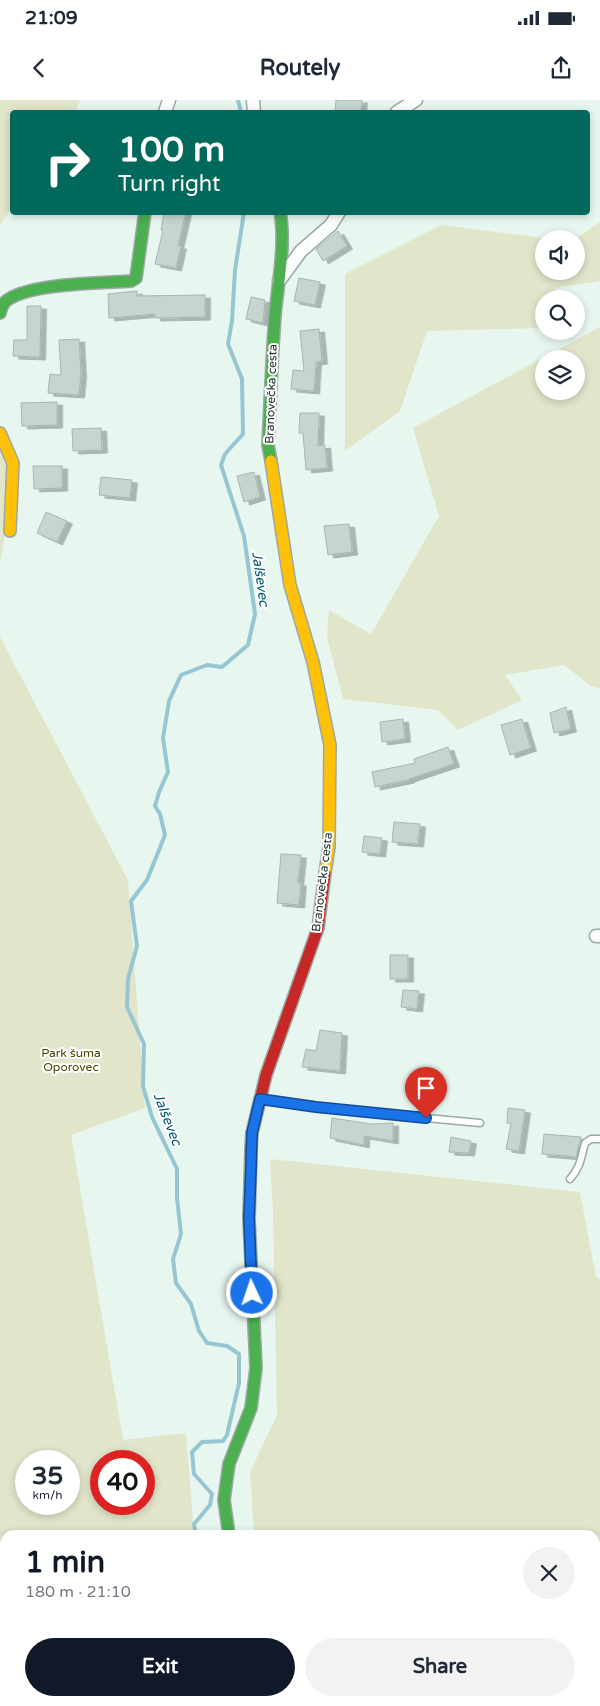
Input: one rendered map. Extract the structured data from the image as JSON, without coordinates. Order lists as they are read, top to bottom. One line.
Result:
{"streets":{"street":["Branovečka cesta"]},"water":["Jalševec"],"parks":["Park šuma Oporovec"],"page":{"status":"21:09","header":"Routely","turn":["100 m","Turn right"],"speed":"35 km/h","limit":"40","heading":["1 min","180 m · 21:10"],"buttons":["Exit","Share"]}}
